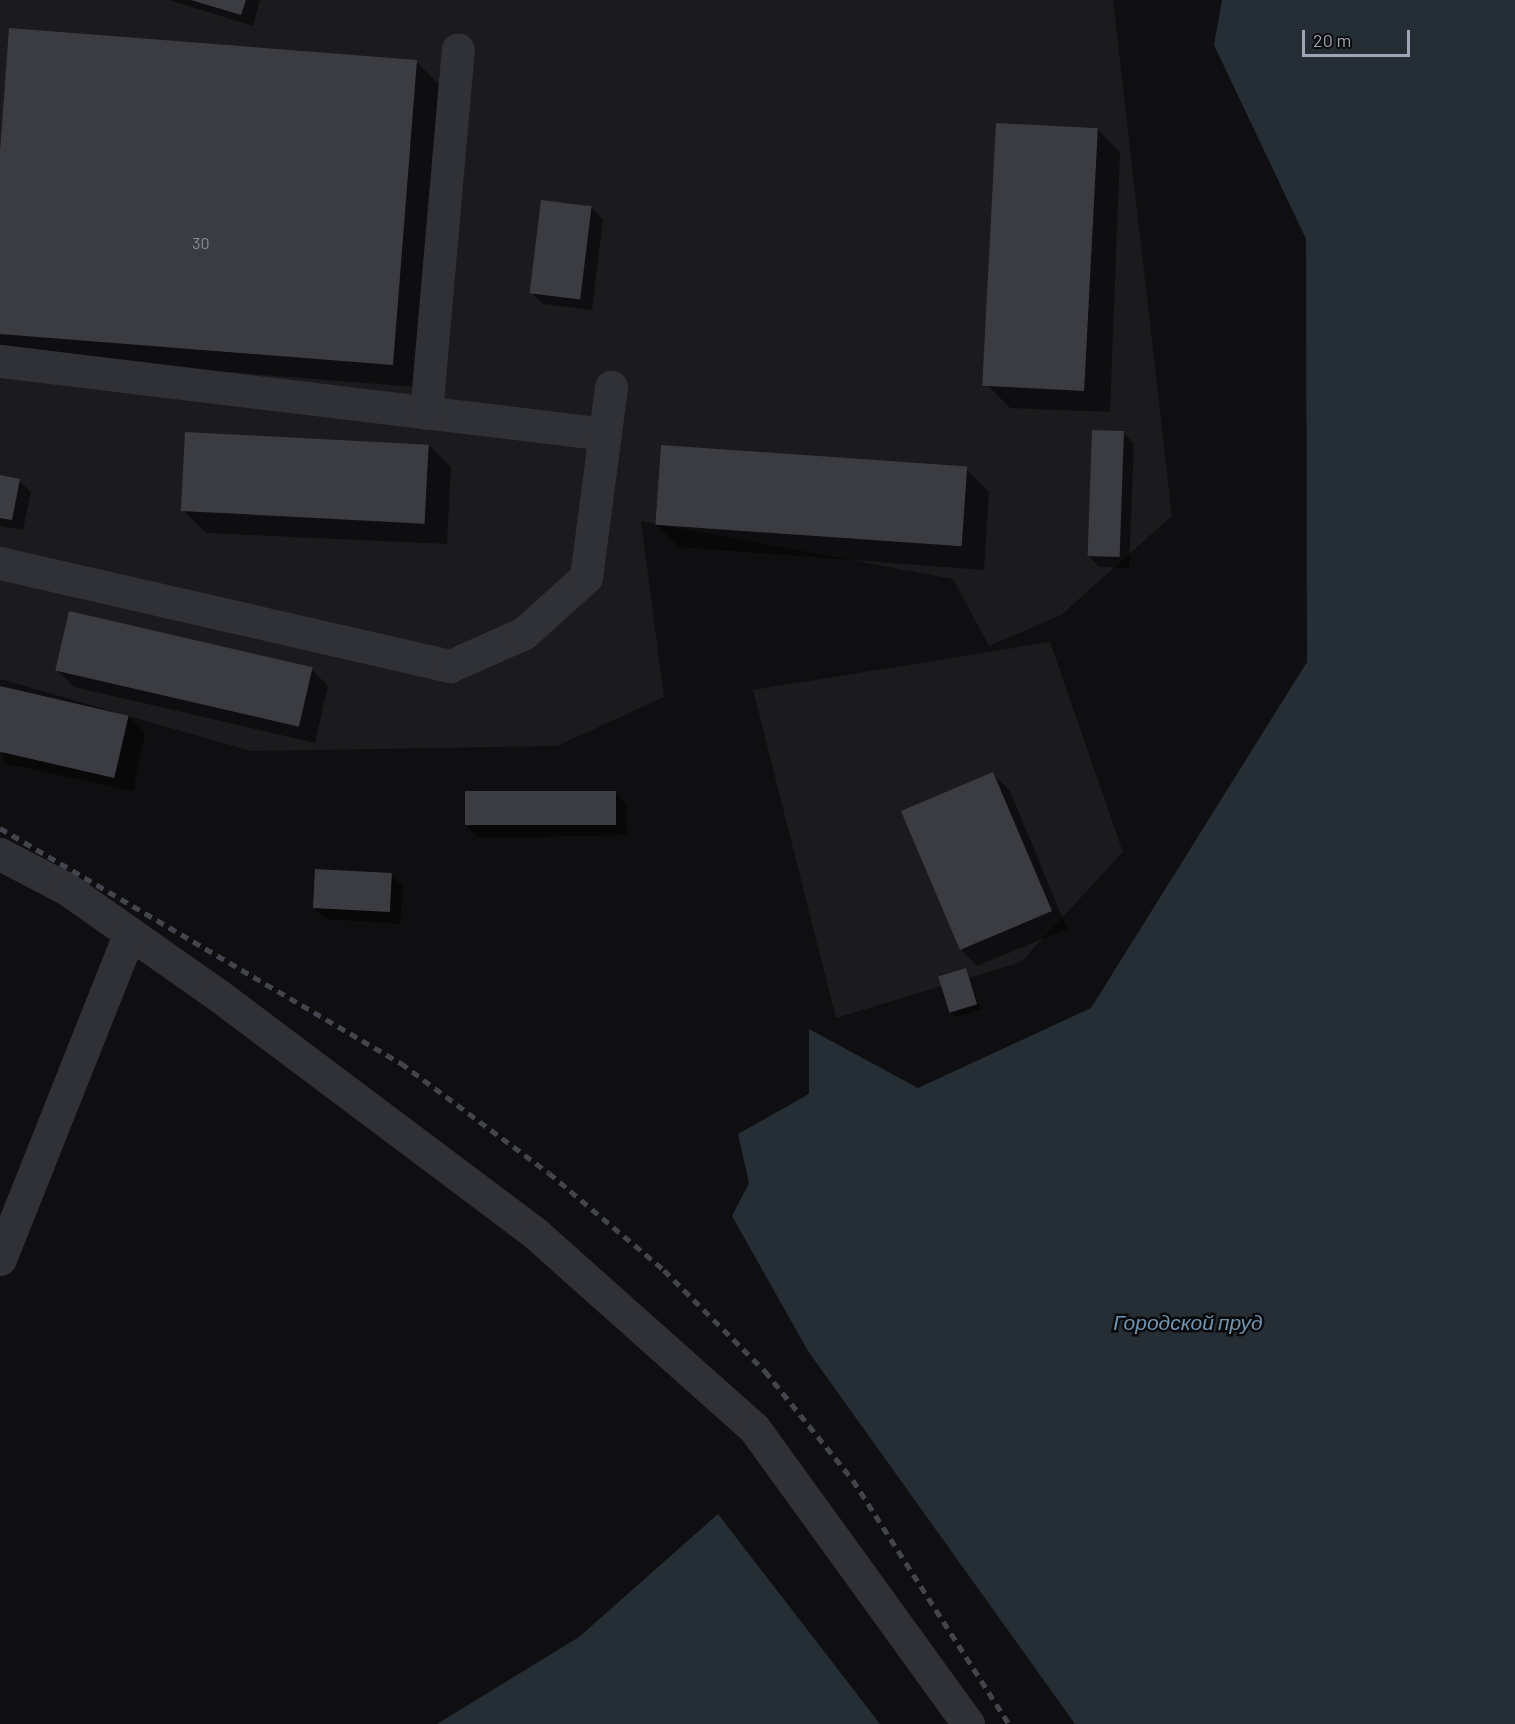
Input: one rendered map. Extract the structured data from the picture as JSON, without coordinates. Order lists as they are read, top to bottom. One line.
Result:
{"water":["Городской пруд"],"house_numbers":["30"],"scale_bar":"20 m"}
